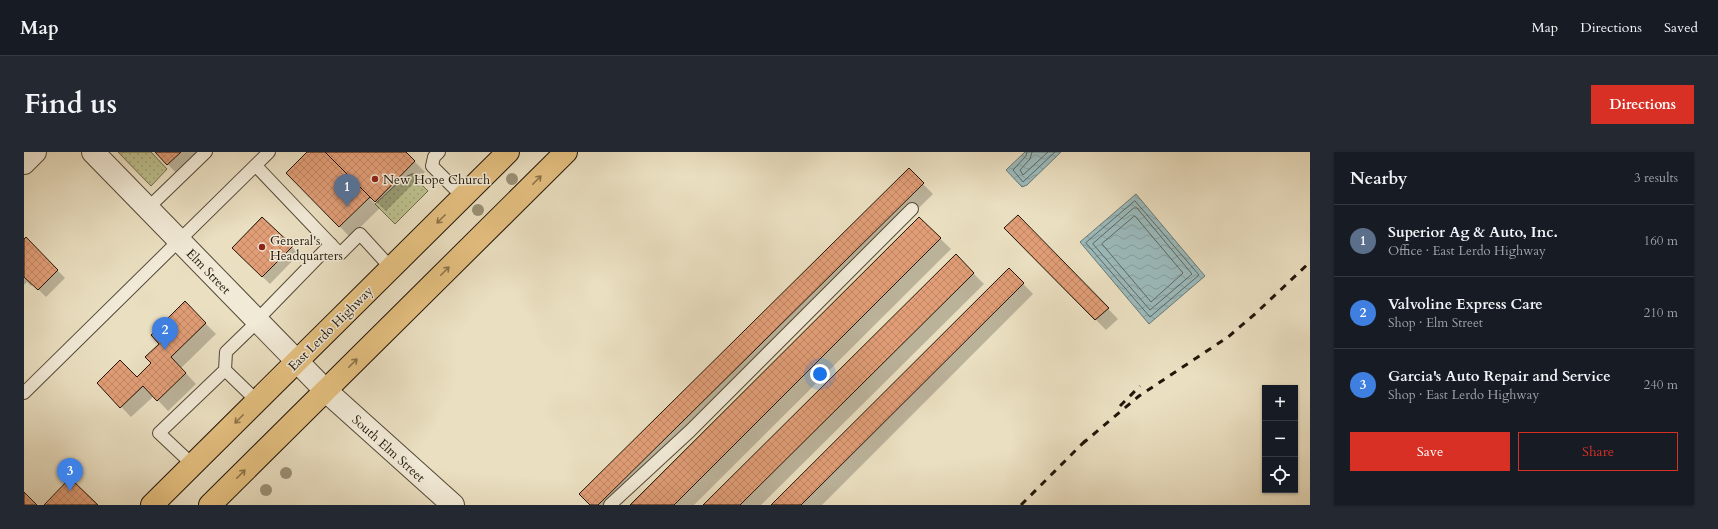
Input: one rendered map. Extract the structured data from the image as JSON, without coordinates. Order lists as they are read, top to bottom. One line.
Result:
{"streets":{"main road":["East Lerdo Highway"],"street":["Elm Street","South Elm Street"]},"crossings":[["Elm Street","East Lerdo Highway"],["Elm Street","South Elm Street"]],"places":["New Hope Church","General's Headquarters"],"page":{"header":"Map","nav":["Map","Directions","Saved"],"title":"Find us","buttons":["Directions",["Save","Share"]],"heading":["Nearby","3 results"],"pins":["1","2","3"],"list":[{"mark":"1","name":"Superior Ag & Auto, Inc.","note":"Office · East Lerdo Highway","value":"160 m"},{"mark":"2","name":"Valvoline Express Care","note":"Shop · Elm Street","value":"210 m"},{"mark":"3","name":"Garcia's Auto Repair and Service","note":"Shop · East Lerdo Highway","value":"240 m"}],"map_buttons":["+","−"]}}
